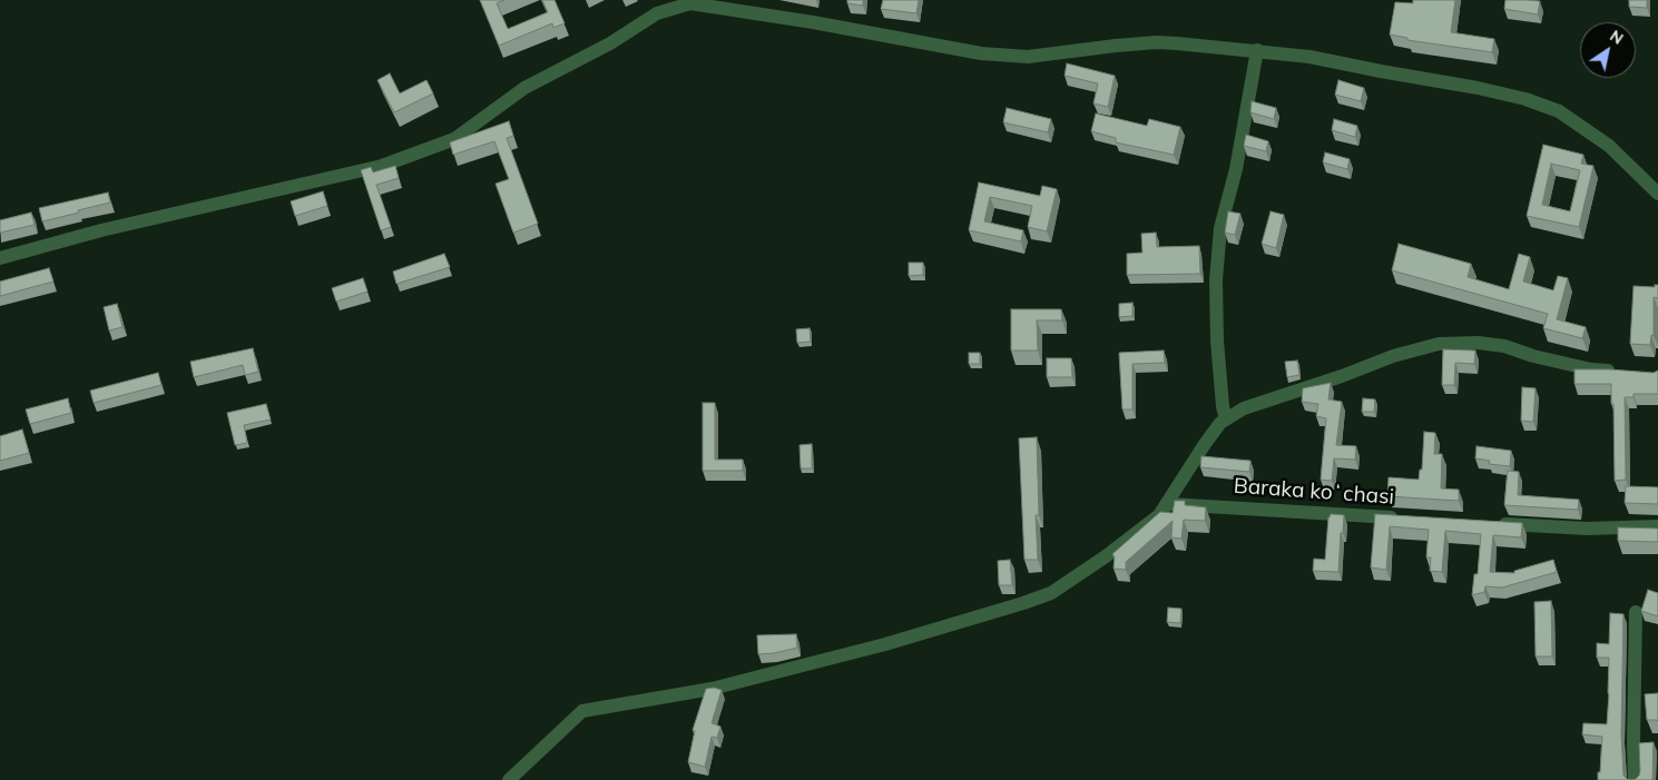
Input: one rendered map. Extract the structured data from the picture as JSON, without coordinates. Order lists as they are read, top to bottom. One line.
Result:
{"streets":{"street":["Baraka koʻchasi"]},"north":"top right"}
